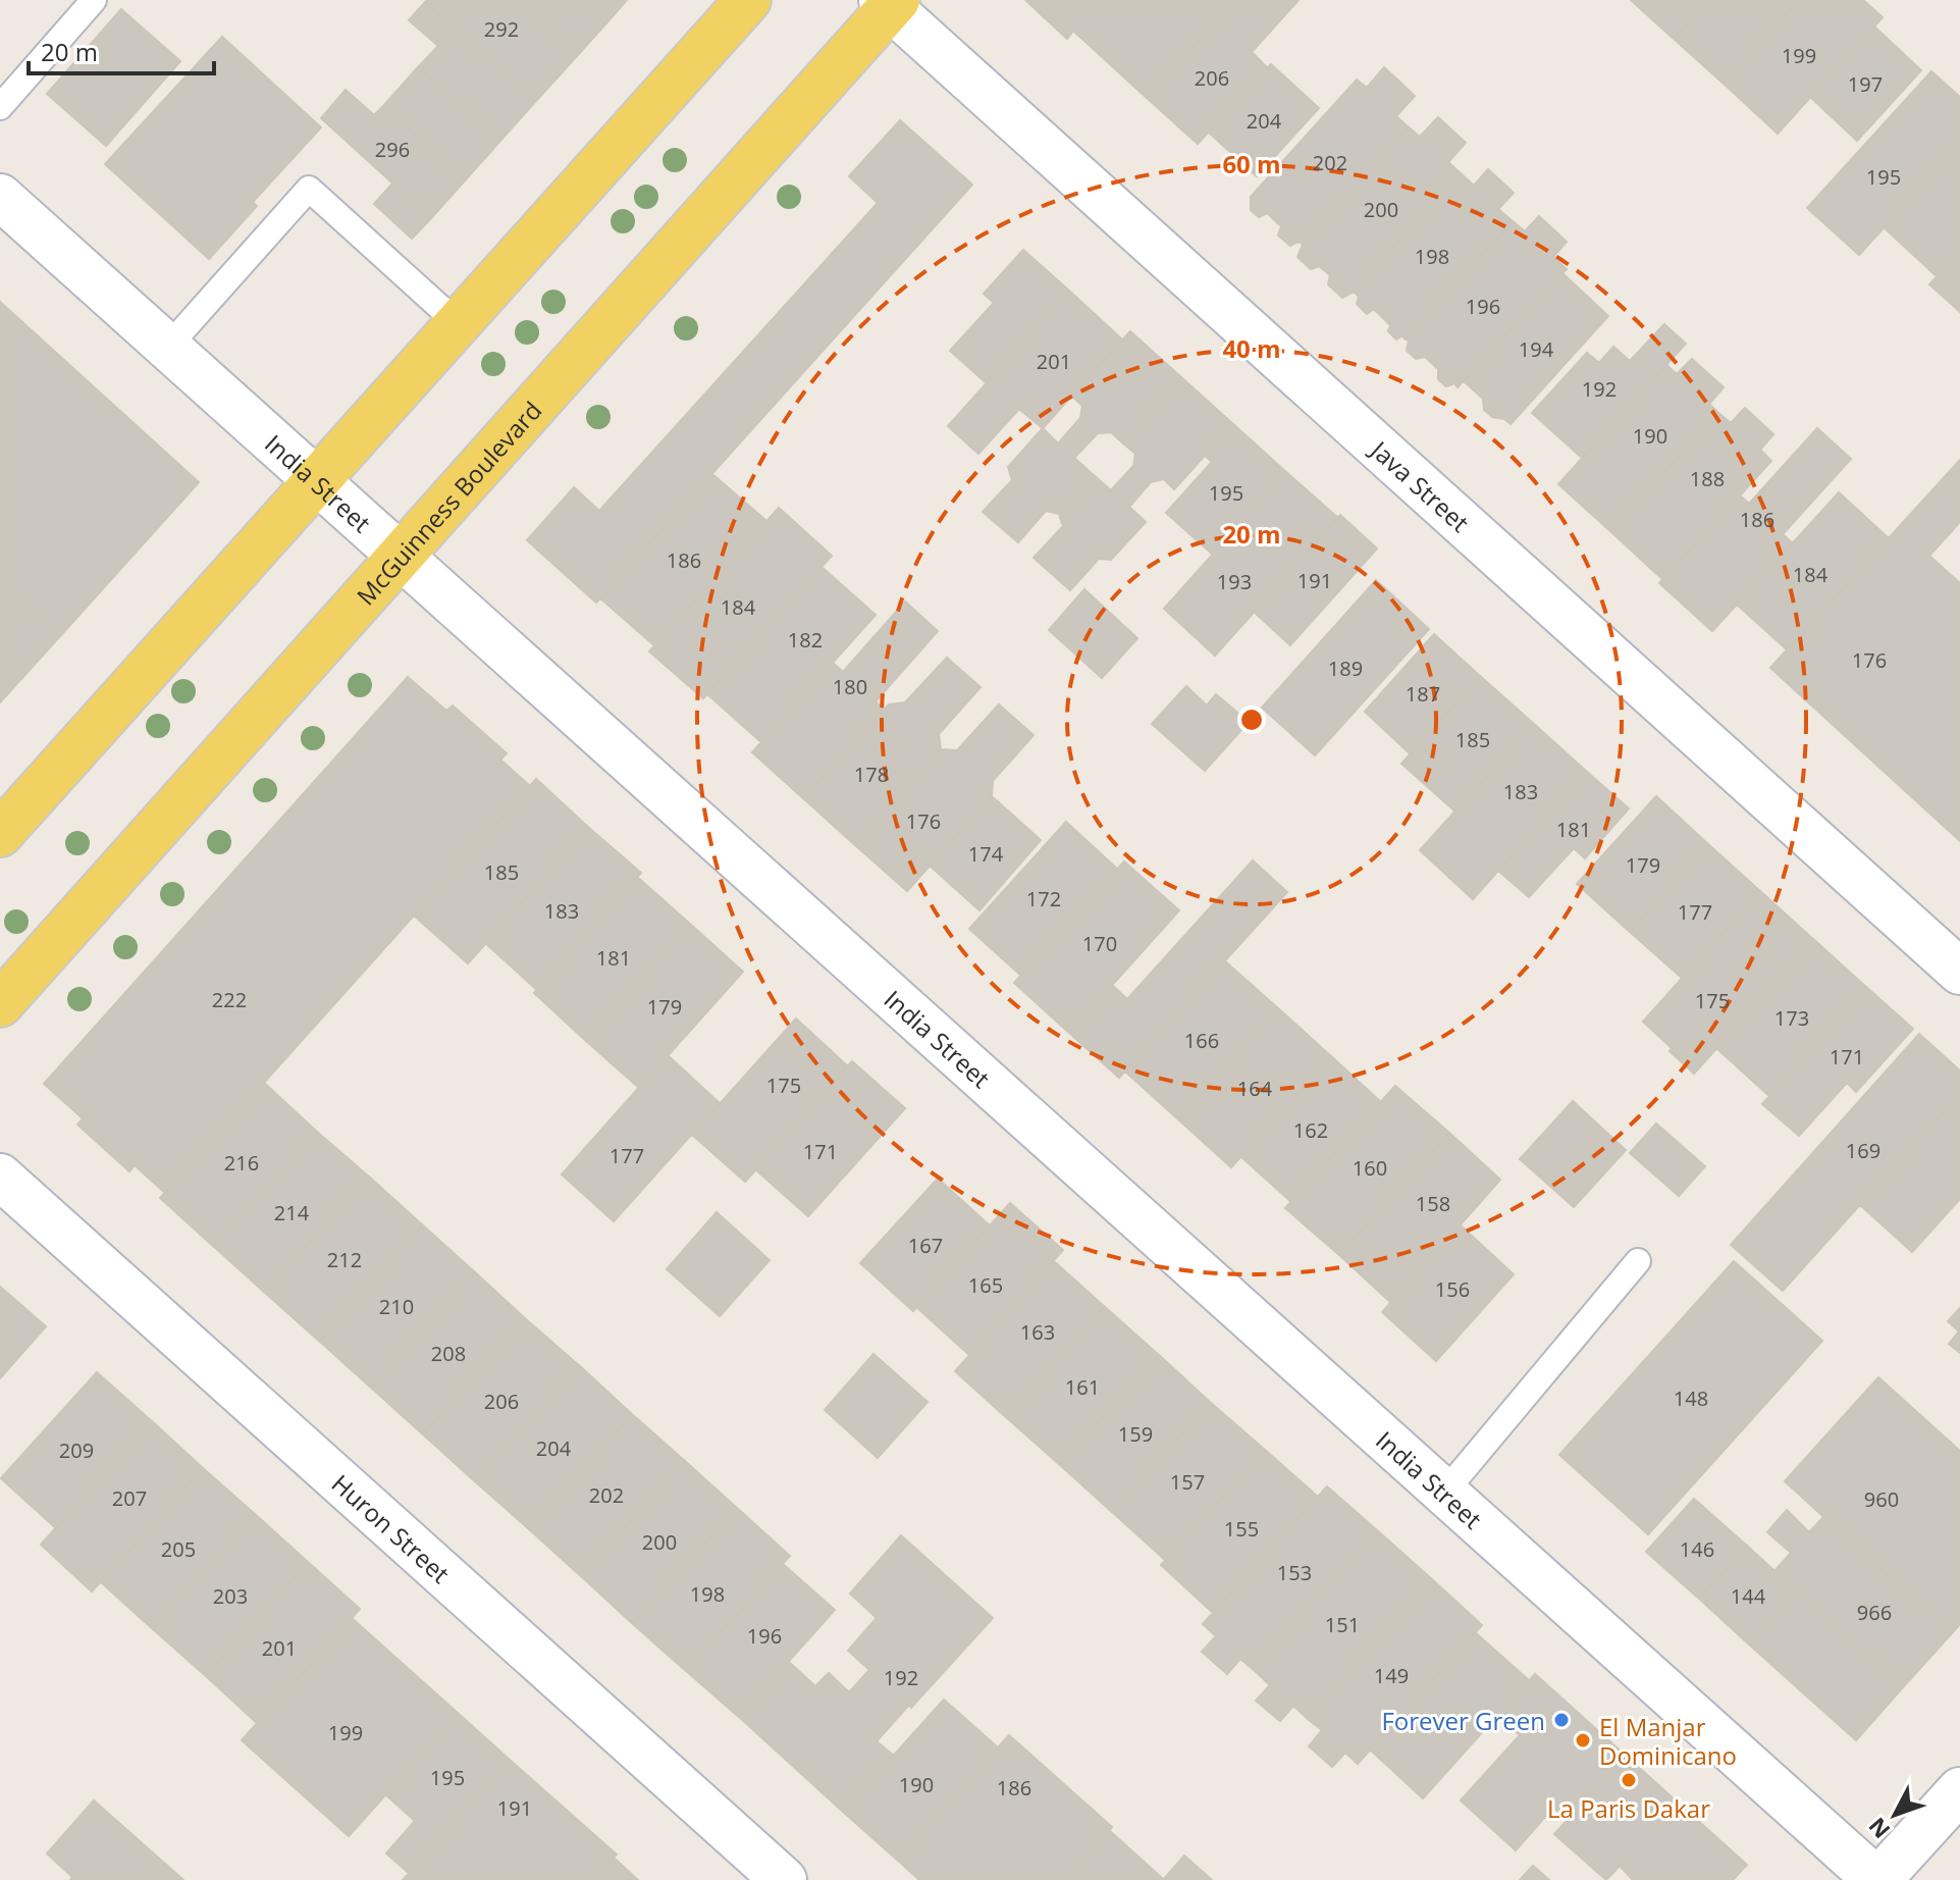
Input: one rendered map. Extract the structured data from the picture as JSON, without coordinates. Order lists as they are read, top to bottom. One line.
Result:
{"streets":{"main road":["McGuinness Boulevard"],"street":["India Street","Java Street","Huron Street"]},"crossings":[["India Street","McGuinness Boulevard"],["Java Street","McGuinness Boulevard"]],"places":["Forever Green","El Manjar Dominicano","La Paris Dakar"],"house_numbers":["292","199","206","197","204","296","202","195","200","198","196","194","201","192","190","188","195","186","186","184","191","193","184","182","176","189","180","187","185","178","183","176","181","174","179","185","172","183","177","170","181","222","175","179","173","166","171","175","164","162","169","171","177","216","160","158","214","167","212","165","156","210","163","208","161","148","206","159","204","209","157","202","207","960","155","200","205","146","153","198","203","144","966","151","196","201","149","192","199","195","190","186","191"],"scale_bar":"20 m","north":"bottom left","rings":["60 m","40 m","20 m"]}
